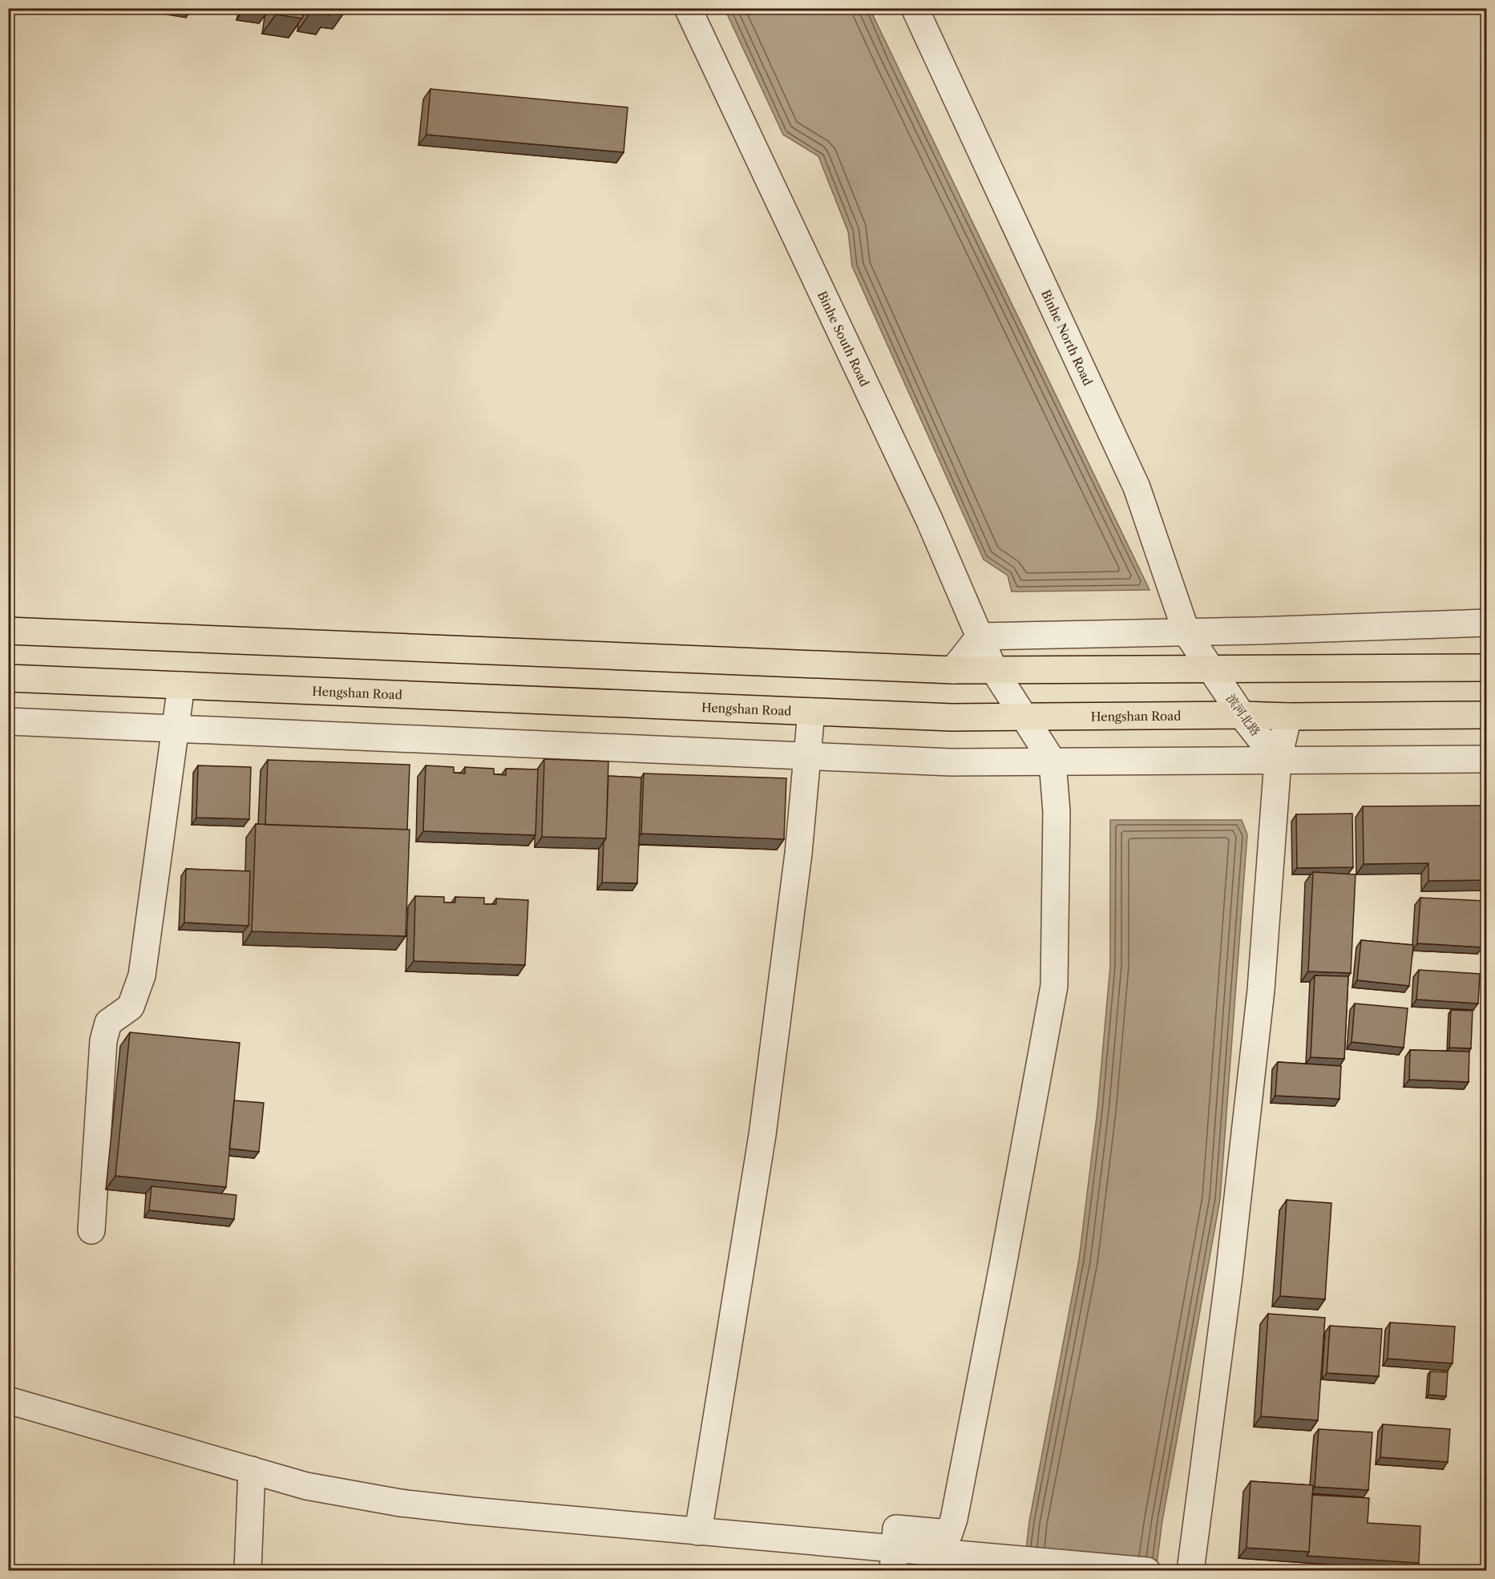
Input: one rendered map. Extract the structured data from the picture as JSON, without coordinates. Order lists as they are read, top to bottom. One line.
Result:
{"streets":{"main road":["Hengshan Road"],"street":["Binhe North Road","Binhe South Road","滨河北路"]},"crossings":[["Binhe North Road","滨河北路"],["Binhe South Road","Hengshan Road"],["Hengshan Road","滨河北路"]]}
